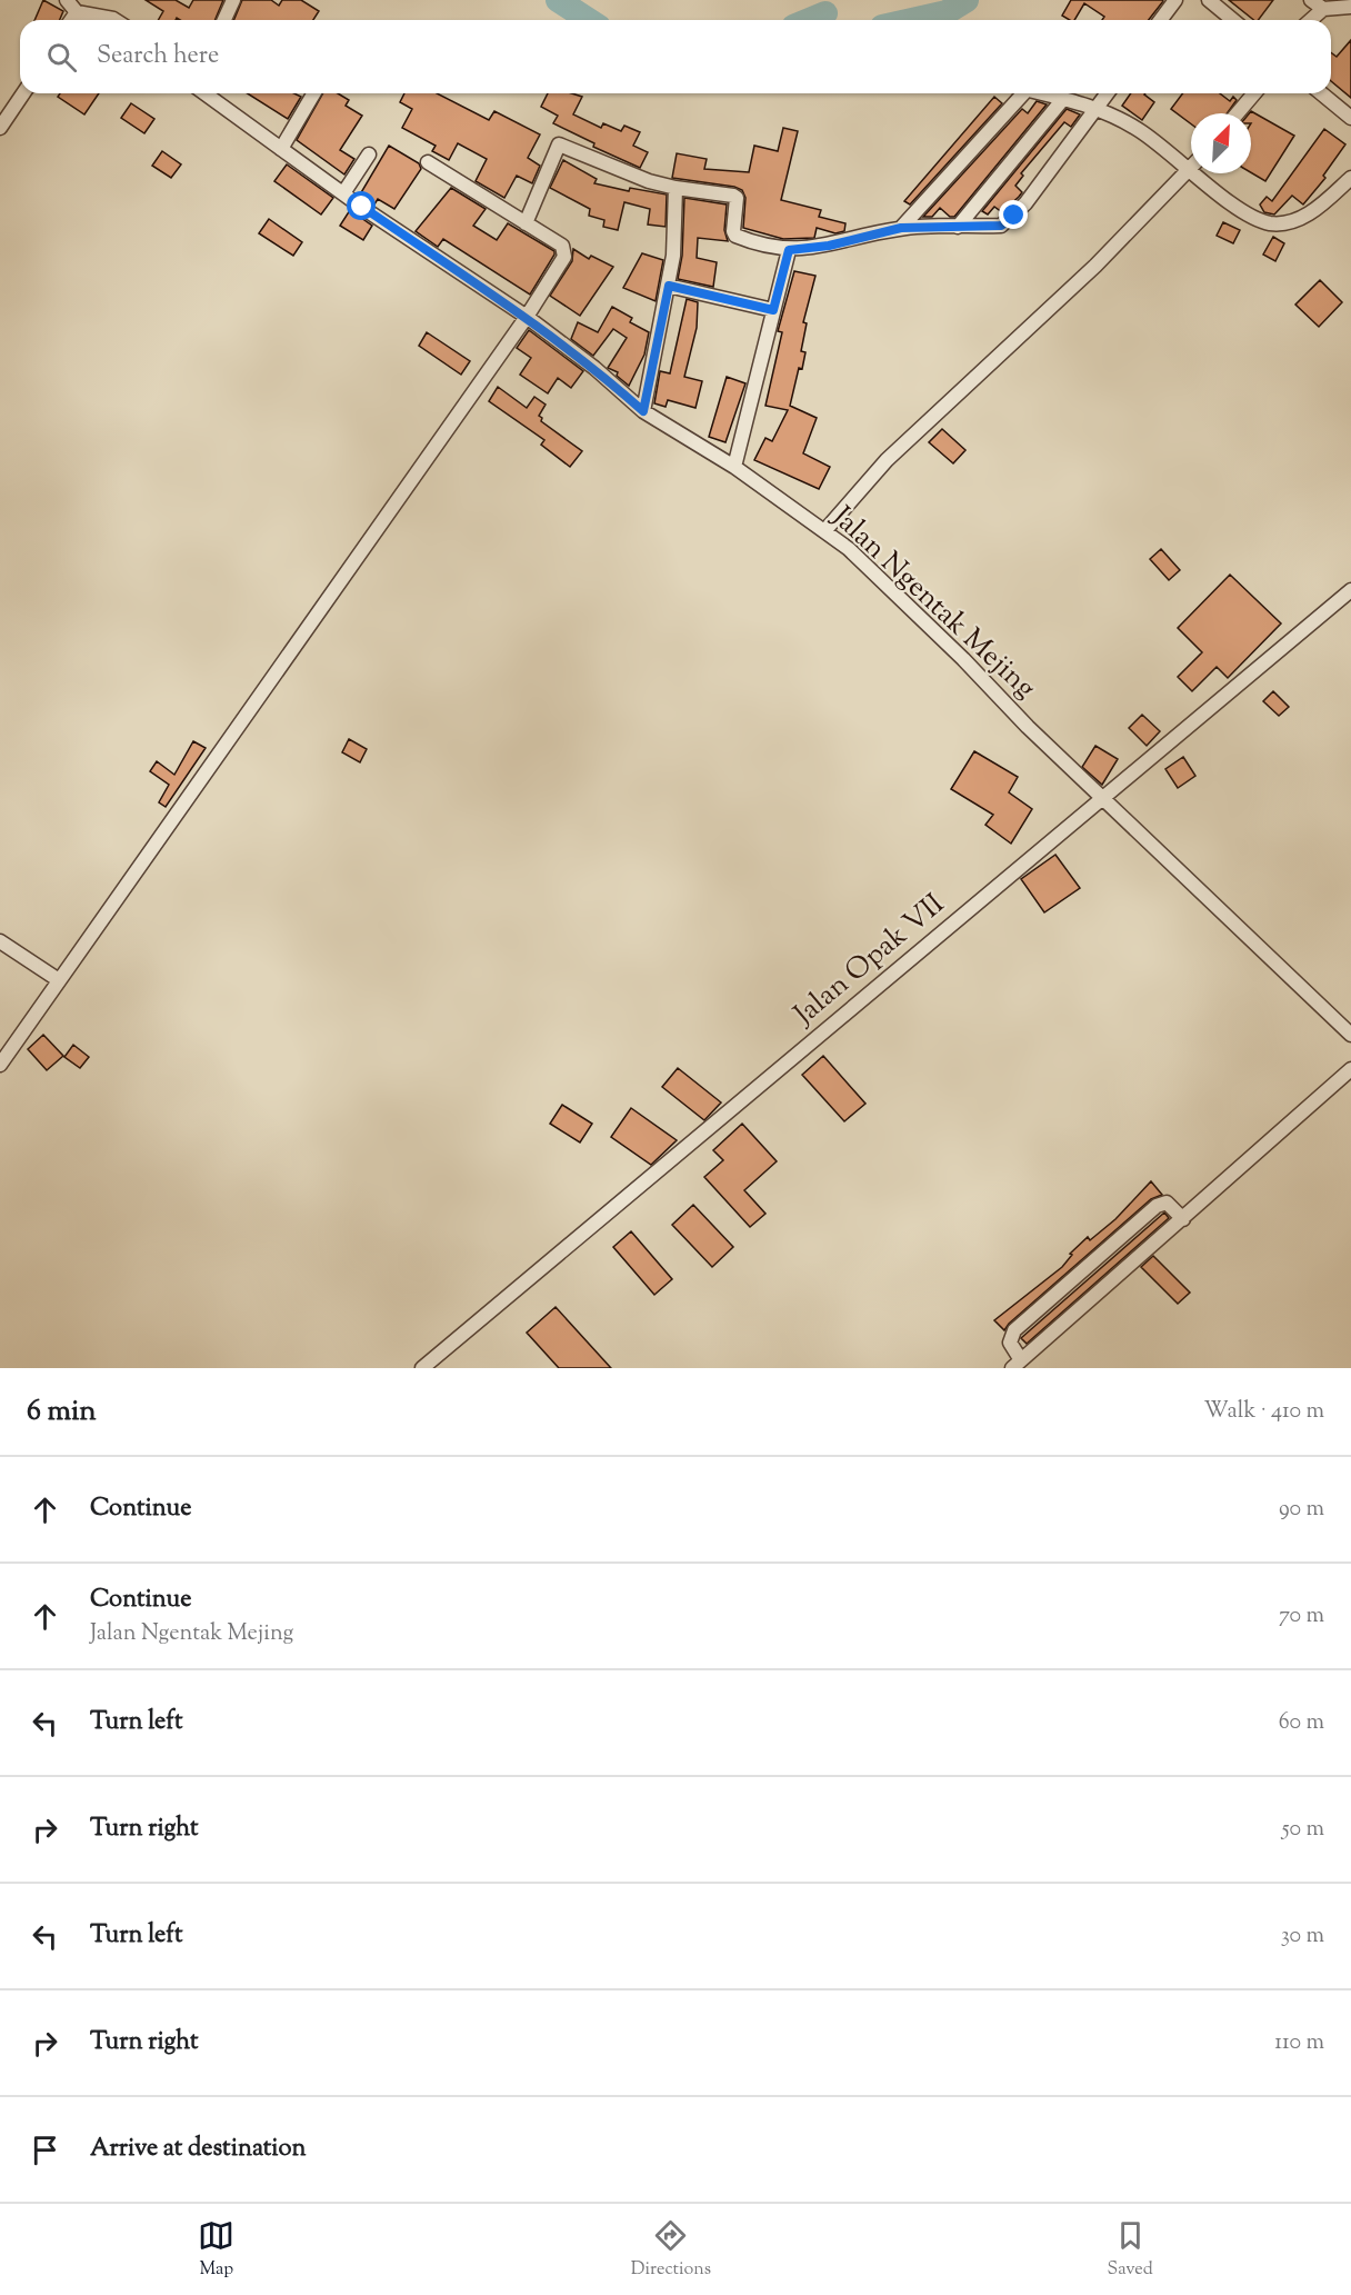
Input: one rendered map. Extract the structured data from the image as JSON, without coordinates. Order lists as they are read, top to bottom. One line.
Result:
{"streets":{"street":["Jalan Ngentak Mejing","Jalan Opak VII"]},"crossings":[["Jalan Ngentak Mejing","Jalan Opak VII"]],"north":"top right","page":{"search":"Search here","heading":["6 min","Walk · 410 m"],"list":[["Continue","90 m"],["Continue","Jalan Ngentak Mejing","70 m"],["Turn left","60 m"],["Turn right","50 m"],["Turn left","30 m"],["Turn right","110 m"],"Arrive at destination"],"nav":["Map","Directions","Saved"]}}
